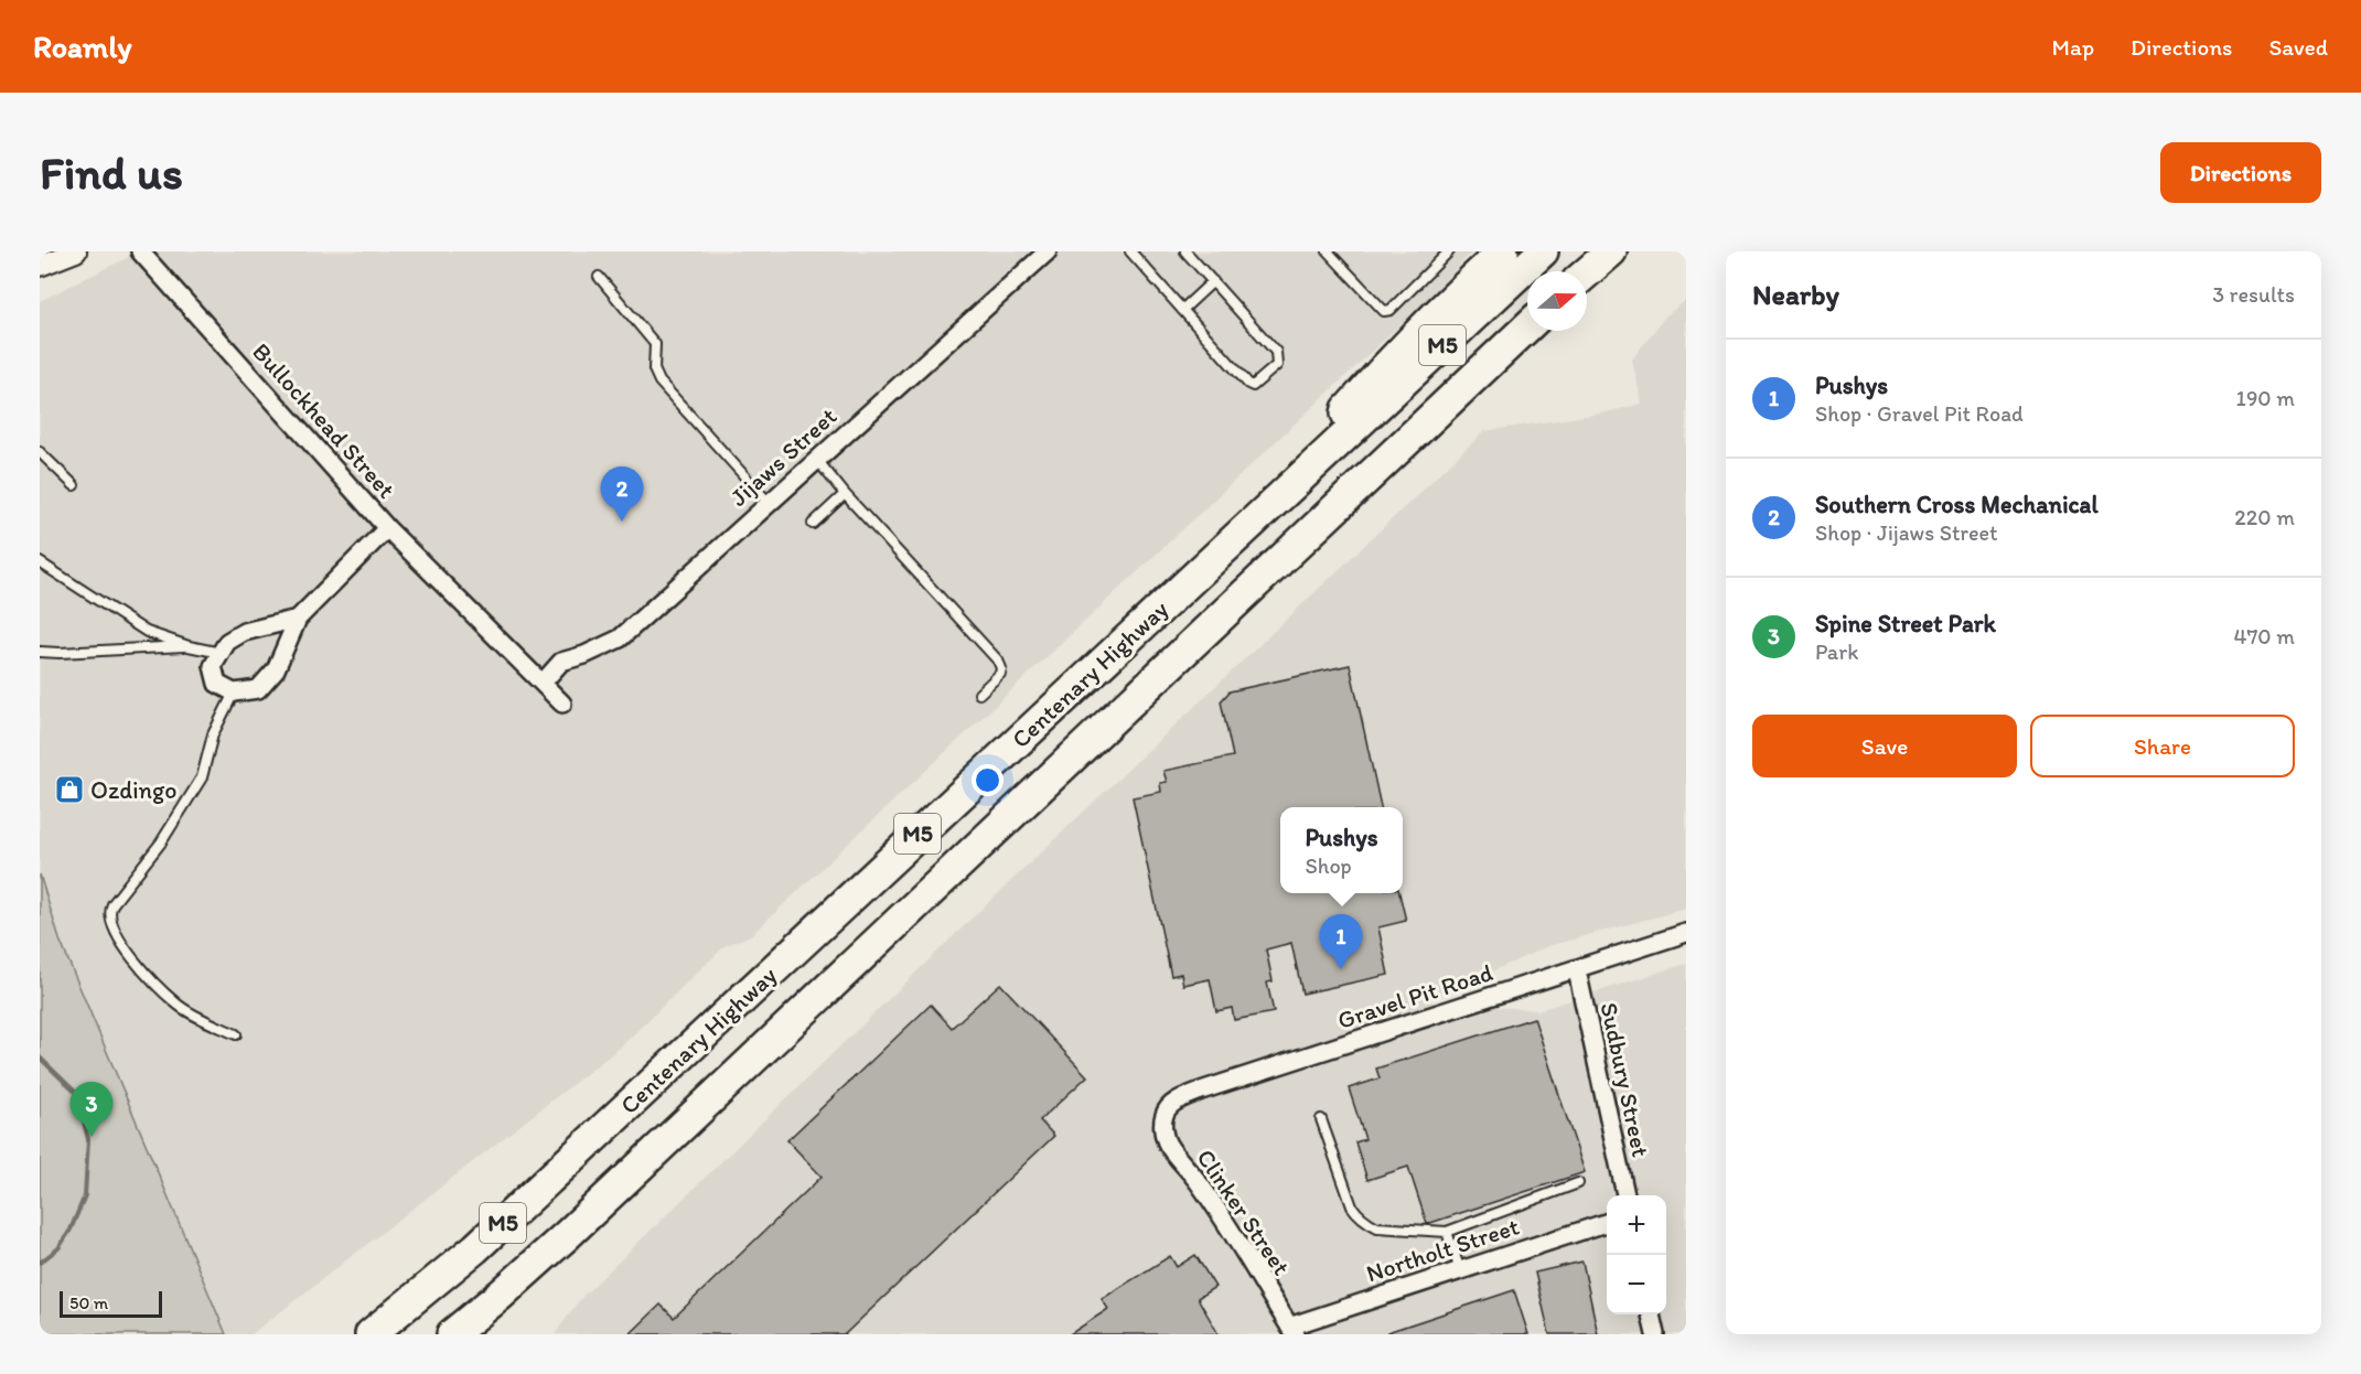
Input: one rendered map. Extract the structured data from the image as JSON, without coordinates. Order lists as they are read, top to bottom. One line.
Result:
{"streets":{"highway":["M5","Centenary Highway"],"street":["Bullockhead Street","Jijaws Street","Gravel Pit Road","Sudbury Street","Clinker Street","Northolt Street"]},"crossings":[["Bullockhead Street","Jijaws Street"],["Gravel Pit Road","Sudbury Street"],["Gravel Pit Road","Clinker Street"],["Clinker Street","Northolt Street"]],"places":{"shop":["Ozdingo"]},"scale_bar":"50 m","north":"right","page":{"header":"Roamly","nav":["Map","Directions","Saved"],"buttons":["Directions",["Save","Share"]],"title":"Find us","heading":["Nearby","3 results"],"list":[{"mark":"1","name":"Pushys","note":"Shop · Gravel Pit Road","value":"190 m"},{"mark":"2","name":"Southern Cross Mechanical","note":"Shop · Jijaws Street","value":"220 m"},{"mark":"3","name":"Spine Street Park","note":"Park","value":"470 m"}],"pins":["2","1","3"],"popup":["Pushys","Shop"],"map_buttons":["+","−"],"scale":"50 m"}}
